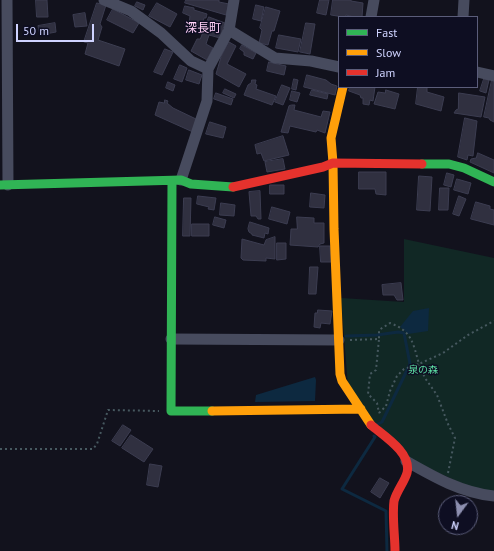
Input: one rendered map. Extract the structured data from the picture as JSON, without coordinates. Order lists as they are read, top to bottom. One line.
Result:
{"districts":["深長町"],"parks":["泉の森"],"legend":["Fast","Slow","Jam"],"scale_bar":"50 m","north":"bottom"}
